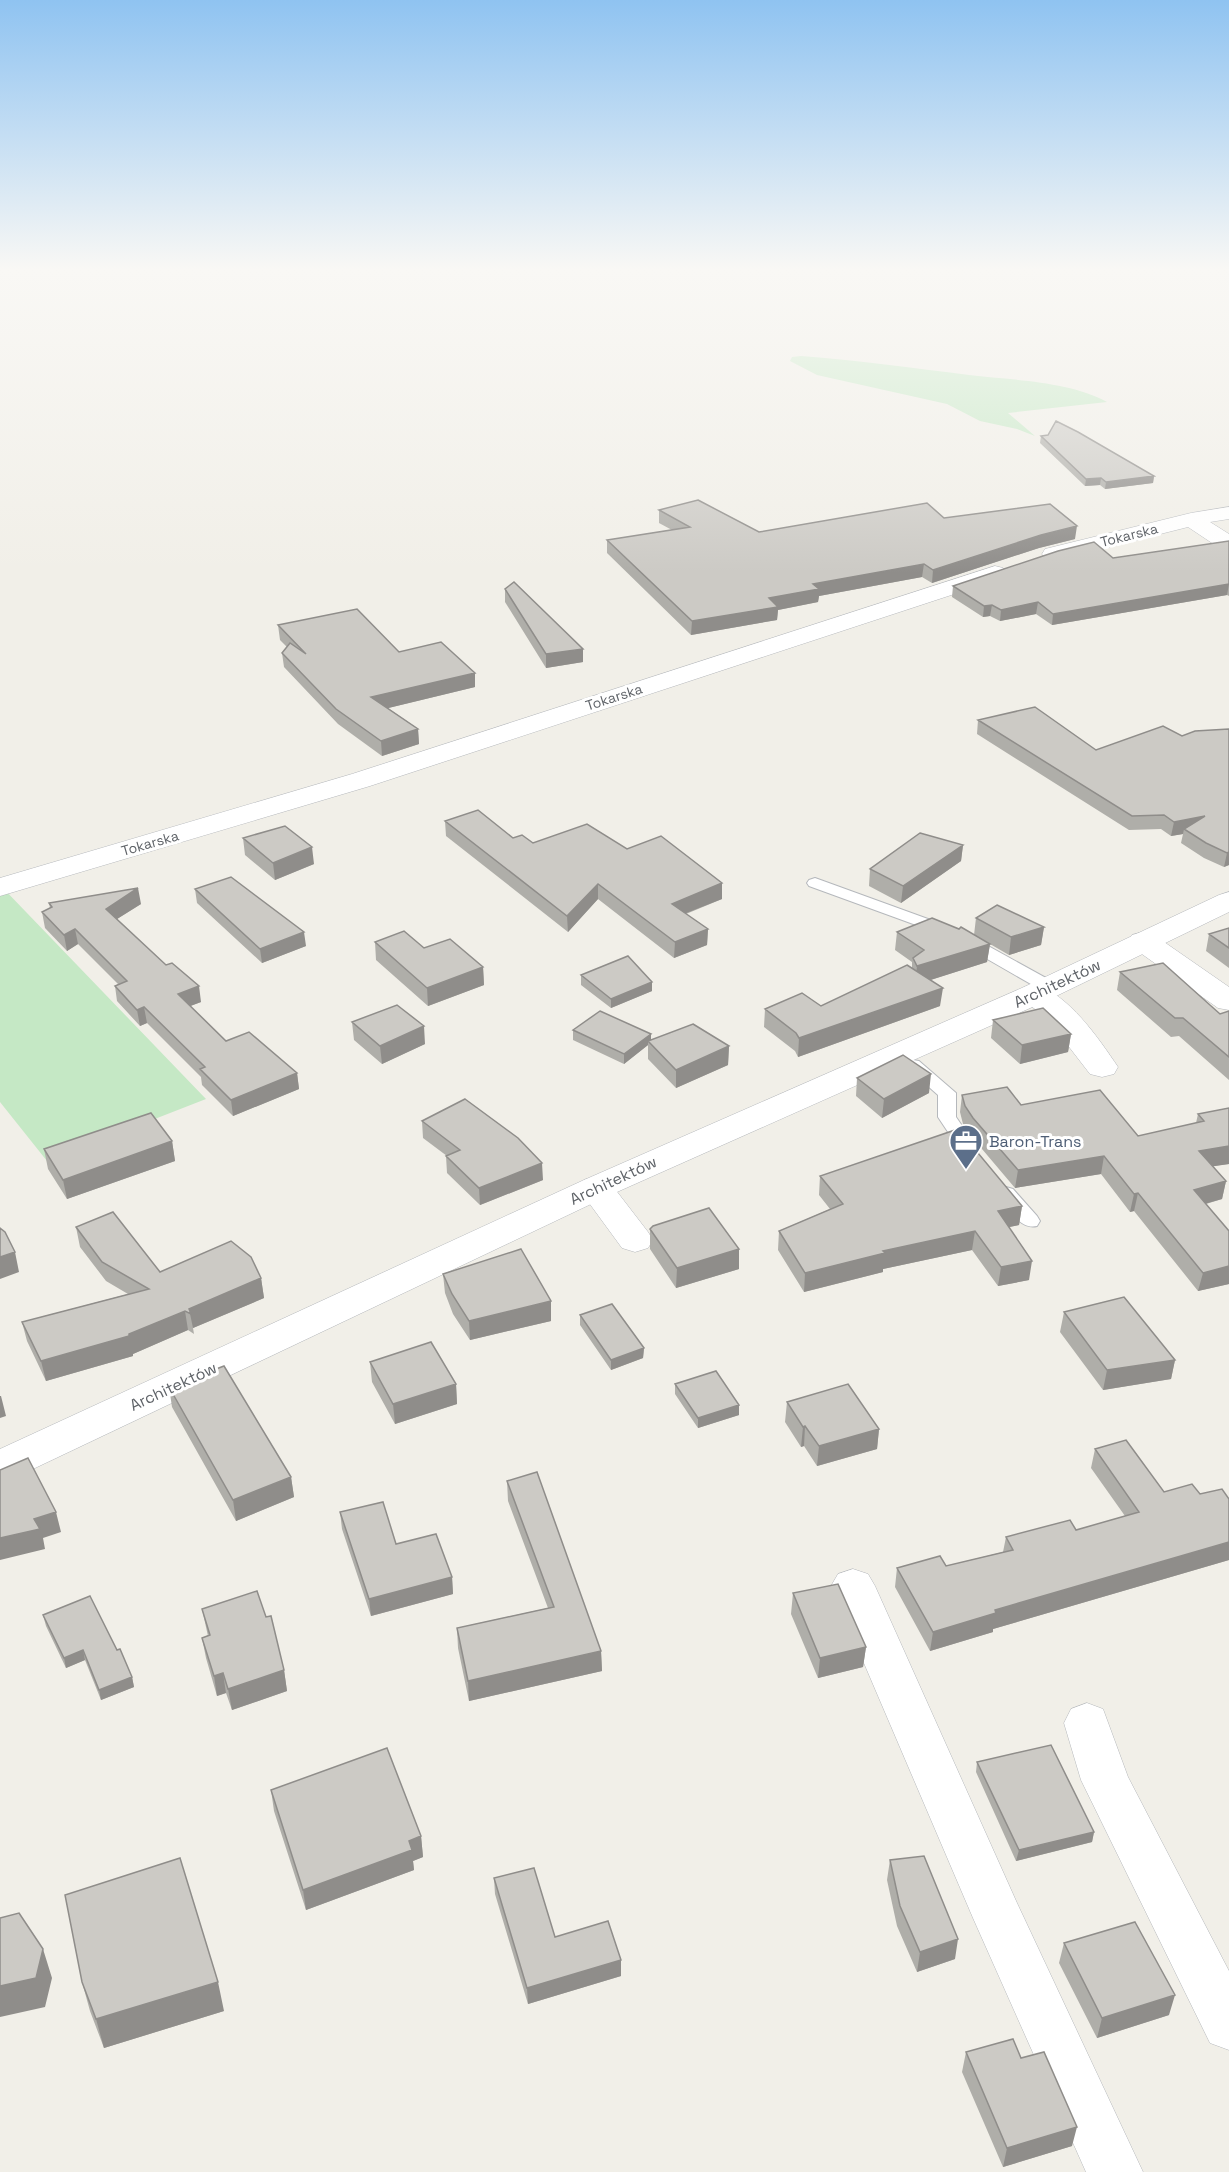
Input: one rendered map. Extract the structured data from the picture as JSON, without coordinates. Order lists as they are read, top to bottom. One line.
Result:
{"streets":{"street":["Tokarska","Architektów"]},"places":{"office":["Baron-Trans"]}}
